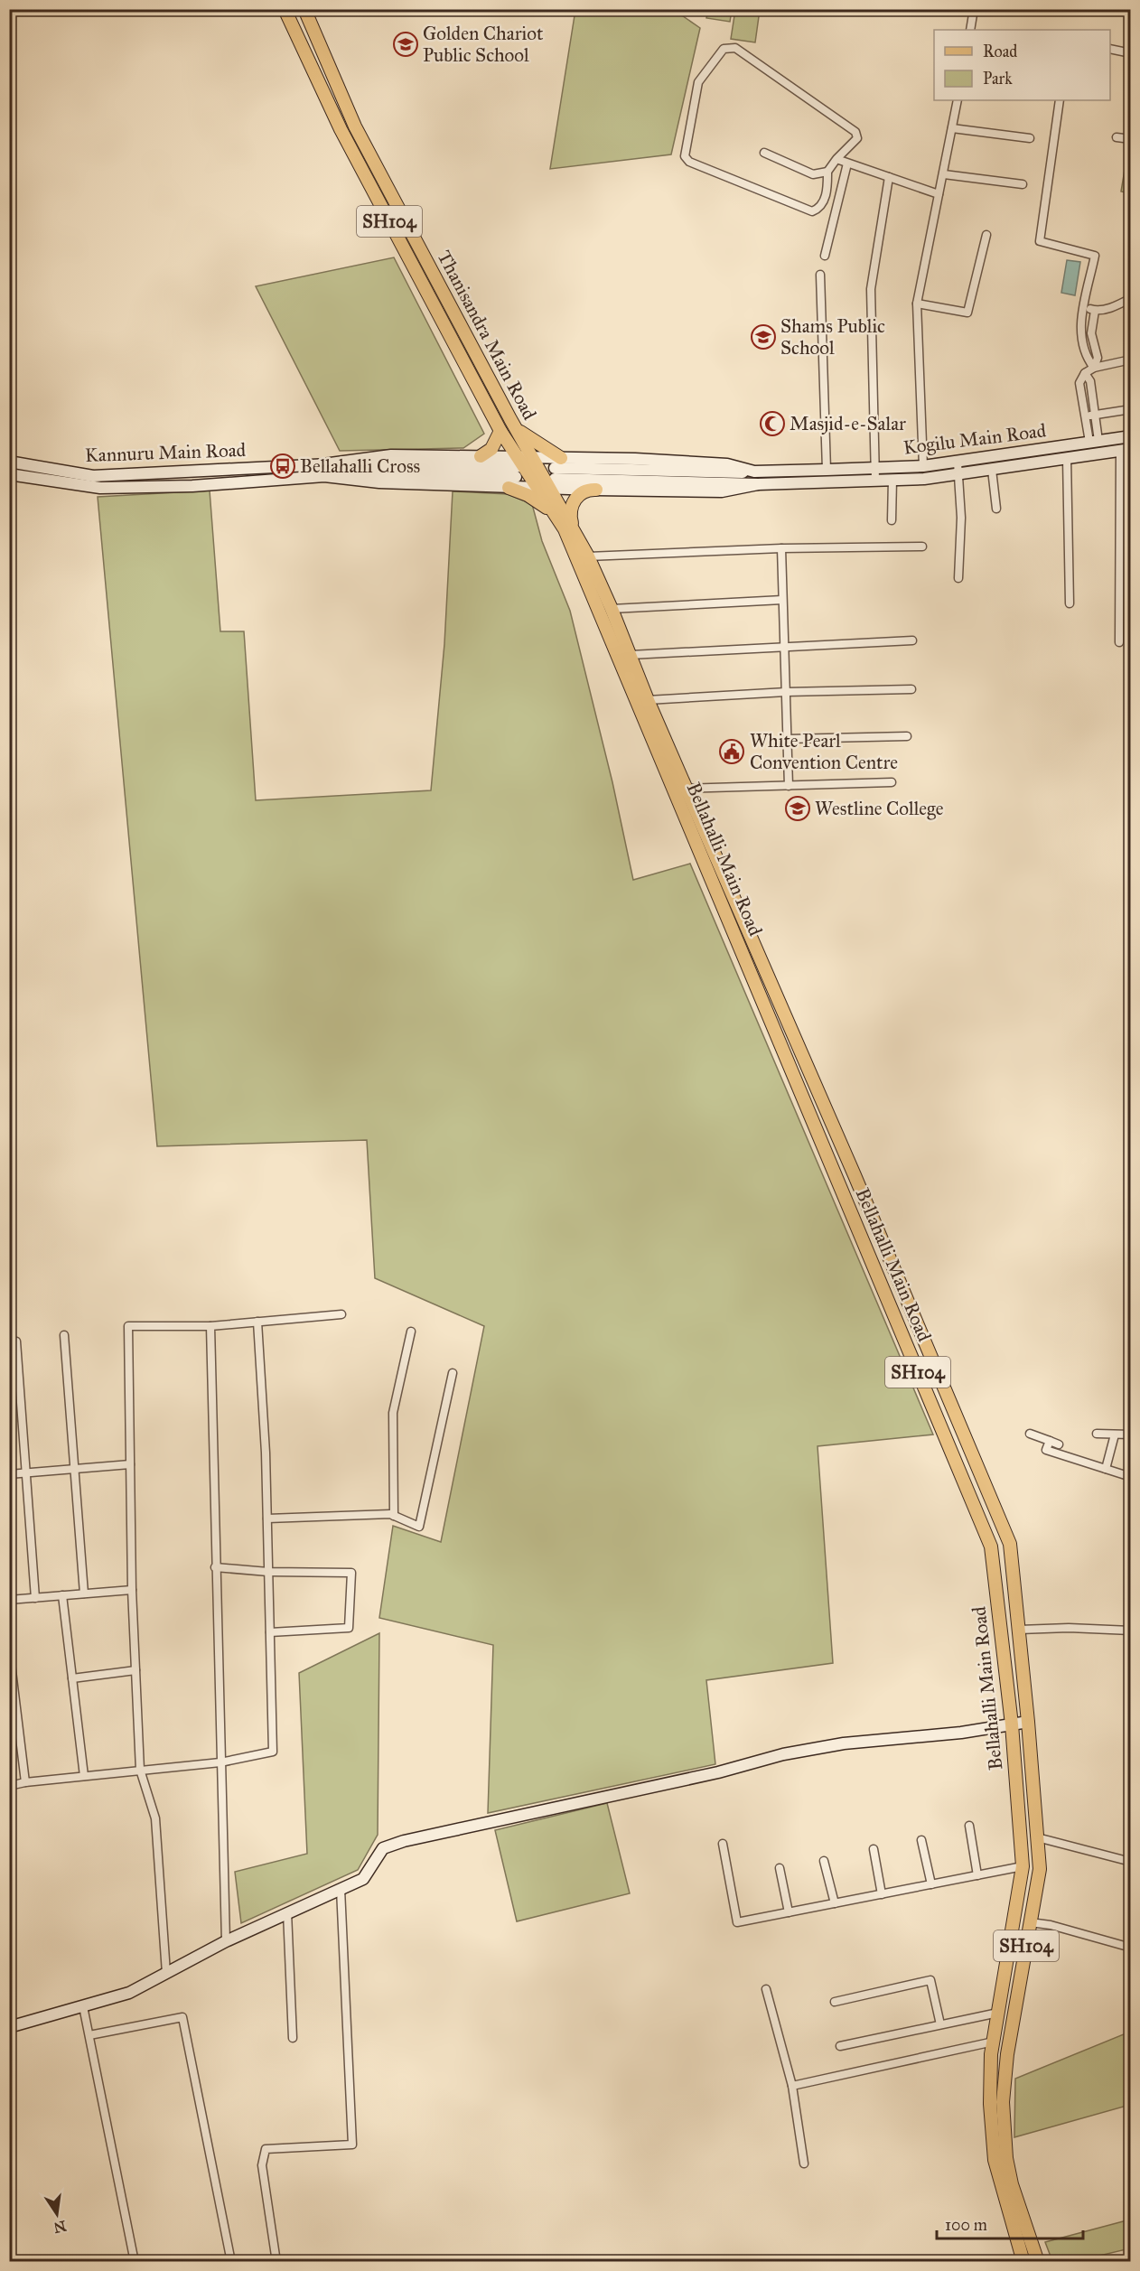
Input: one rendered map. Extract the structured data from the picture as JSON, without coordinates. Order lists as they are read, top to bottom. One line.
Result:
{"streets":{"main road":["SH104","Thanisandra Main Road","Kogilu Main Road","Kannuru Main Road","Bellahalli Main Road"]},"crossings":[["Thanisandra Main Road","Kogilu Main Road"],["Thanisandra Main Road","Bellahalli Main Road"],["Kogilu Main Road","Bellahalli Main Road"]],"places":{"school or university":["Golden Chariot Public School","Shams Public School","Westline College"],"mosque":["Masjid-e-Salar"],"bus stop":["Bellahalli Cross"],"public building":["White Pearl Convention Centre"]},"legend":["Road","Park"],"scale_bar":"100 m","north":"bottom"}
